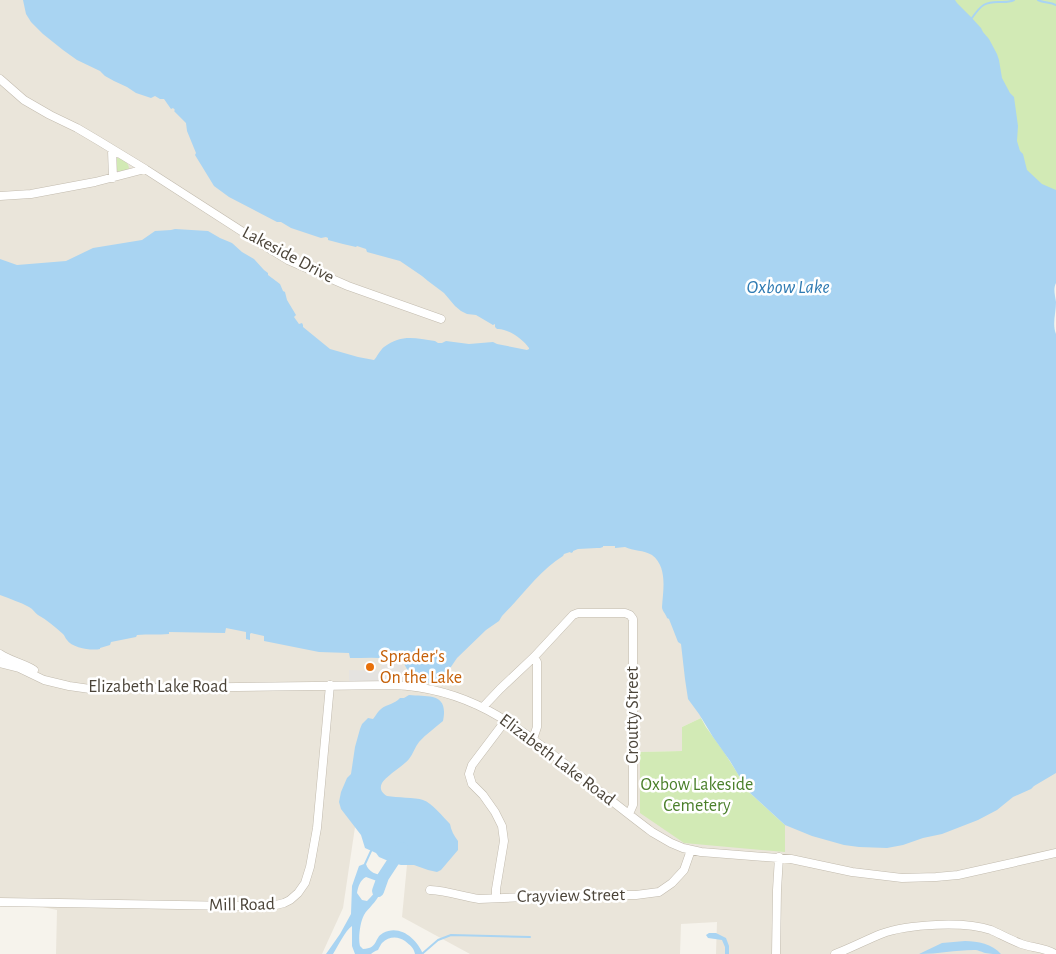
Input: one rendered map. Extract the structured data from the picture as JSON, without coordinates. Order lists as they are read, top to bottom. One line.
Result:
{"streets":{"street":["Lakeside Drive","Elizabeth Lake Road","Croutty Street","Crayview Street","Mill Road"]},"crossings":[["Elizabeth Lake Road","Croutty Street"],["Elizabeth Lake Road","Crayview Street"],["Elizabeth Lake Road","Mill Road"]],"water":["Oxbow Lake"],"parks":["Oxbow Lakeside Cemetery"],"places":["Sprader's On the Lake"]}
